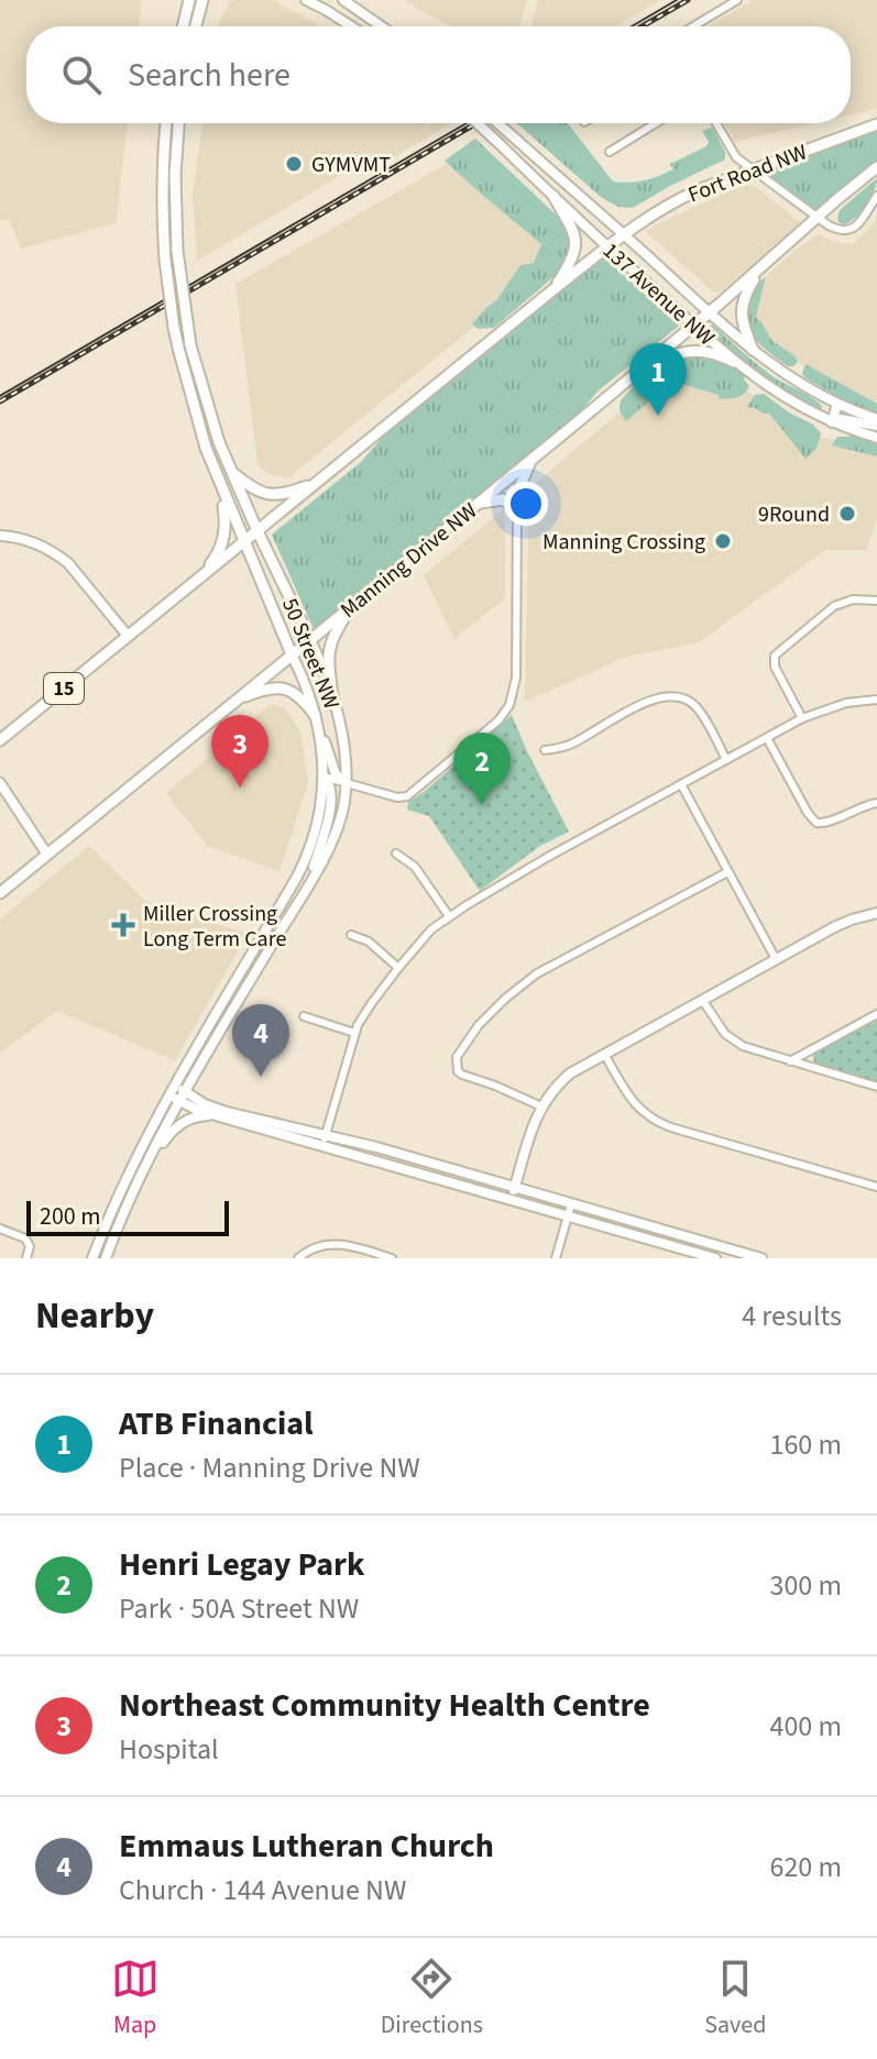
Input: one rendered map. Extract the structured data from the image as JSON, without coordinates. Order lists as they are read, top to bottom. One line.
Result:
{"streets":{"main road":["Fort Road NW","137 Avenue NW","Manning Drive NW","50 Street NW","15"]},"crossings":[["Fort Road NW","137 Avenue NW"],["137 Avenue NW","Manning Drive NW"],["Manning Drive NW","50 Street NW"]],"places":{"other":["GYMVMT","9Round","Manning Crossing"],"health":["Miller Crossing Long Term Care"]},"scale_bar":"200 m","page":{"search":"Search here","pins":["1","3","2","4"],"scale":"200 m","heading":["Nearby","4 results"],"list":[{"mark":"1","name":"ATB Financial","note":"Place · Manning Drive NW","value":"160 m"},{"mark":"2","name":"Henri Legay Park","note":"Park · 50A Street NW","value":"300 m"},{"mark":"3","name":"Northeast Community Health Centre","note":"Hospital","value":"400 m"},{"mark":"4","name":"Emmaus Lutheran Church","note":"Church · 144 Avenue NW","value":"620 m"}],"nav":["Map","Directions","Saved"]}}
